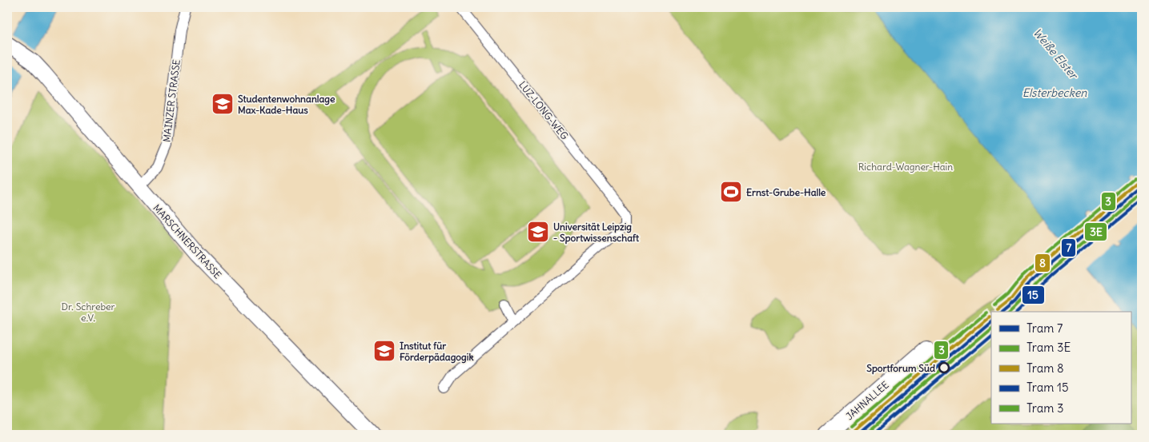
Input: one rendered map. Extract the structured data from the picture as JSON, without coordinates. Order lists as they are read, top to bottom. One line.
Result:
{"streets":{"main road":["MARSCHNERSTRASSE","JAHNALLEE"],"street":["MAINZER STRASSE","LUZ-LONG-WEG"]},"crossings":[["MAINZER STRASSE","MARSCHNERSTRASSE"]],"water":["Weiße Elster","Elsterbecken"],"parks":["Richard-Wagner-Hain","Dr. Schreber e.V."],"places":{"school or university":["Studentenwohnanlage Max-Kade-Haus","Universität Leipzig - Sportwissenschaft","Institut für Förderpädagogik"],"sports":["Ernst-Grube-Halle"],"other":["Sportforum Süd"]},"lines":["tram line 3","tram line 8","tram line 7","tram line 3E","tram line 15"],"legend":["Tram 7","Tram 3E","Tram 8","Tram 15","Tram 3"]}
